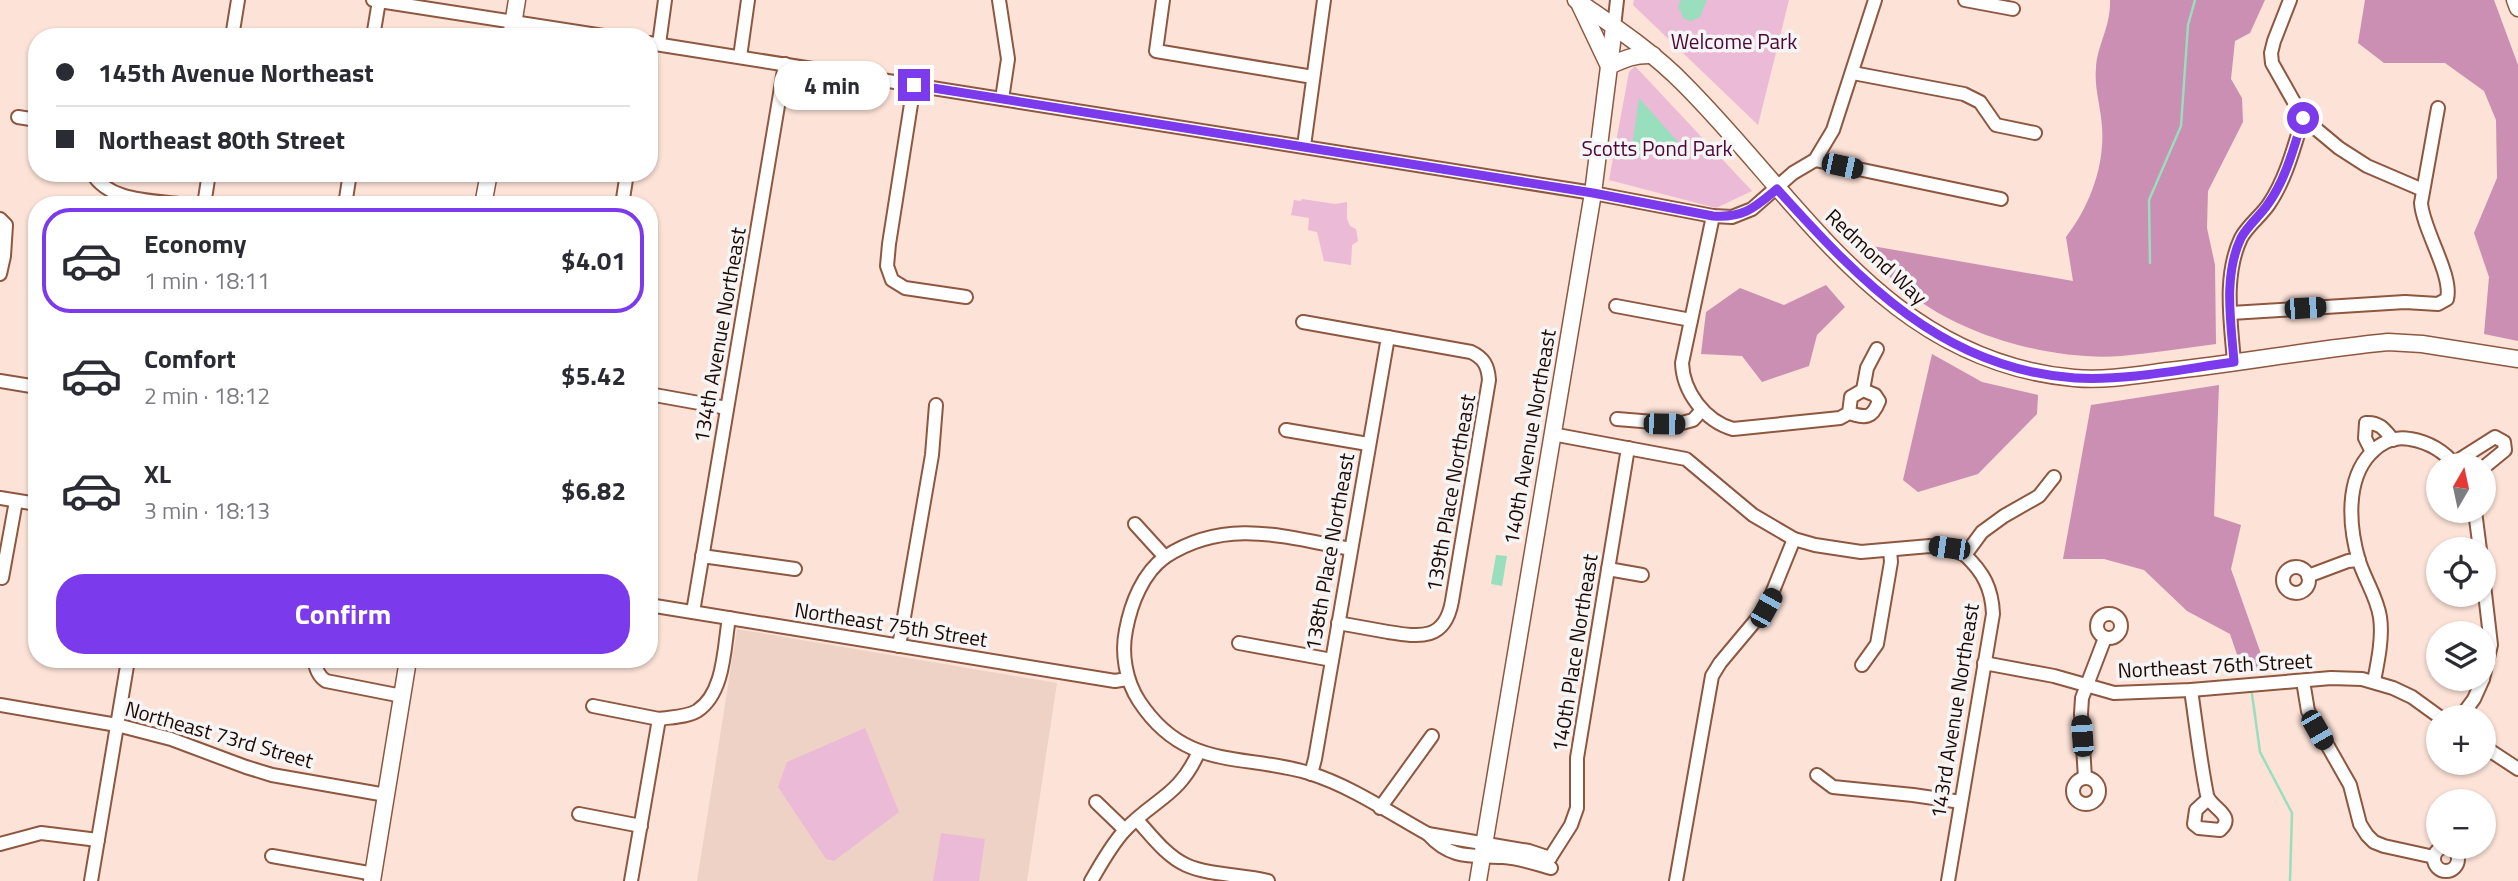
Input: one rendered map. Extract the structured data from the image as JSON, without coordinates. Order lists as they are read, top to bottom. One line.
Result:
{"streets":{"main road":["Redmond Way","140th Avenue Northeast"],"street":["134th Avenue Northeast","139th Place Northeast","138th Place Northeast","Northeast 75th Street","140th Place Northeast","Northeast 76th Street","143rd Avenue Northeast","Northeast 73rd Street"]},"crossings":[["Redmond Way","140th Avenue Northeast"],["134th Avenue Northeast","Northeast 75th Street"],["139th Place Northeast","138th Place Northeast"],["139th Place Northeast","Northeast 75th Street"],["138th Place Northeast","Northeast 75th Street"],["Northeast 76th Street","143rd Avenue Northeast"]],"parks":["Welcome Park","Scotts Pond Park"],"north":"top","page":{"banner":["145th Avenue Northeast","Northeast 80th Street"],"bubble":"4 min","list":[{"name":"Economy","note":"1 min · 18:11","value":"$4.01"},{"name":"Comfort","note":"2 min · 18:12","value":"$5.42"},{"name":"XL","note":"3 min · 18:13","value":"$6.82"}],"map_buttons":["+","−"],"buttons":"Confirm"}}
